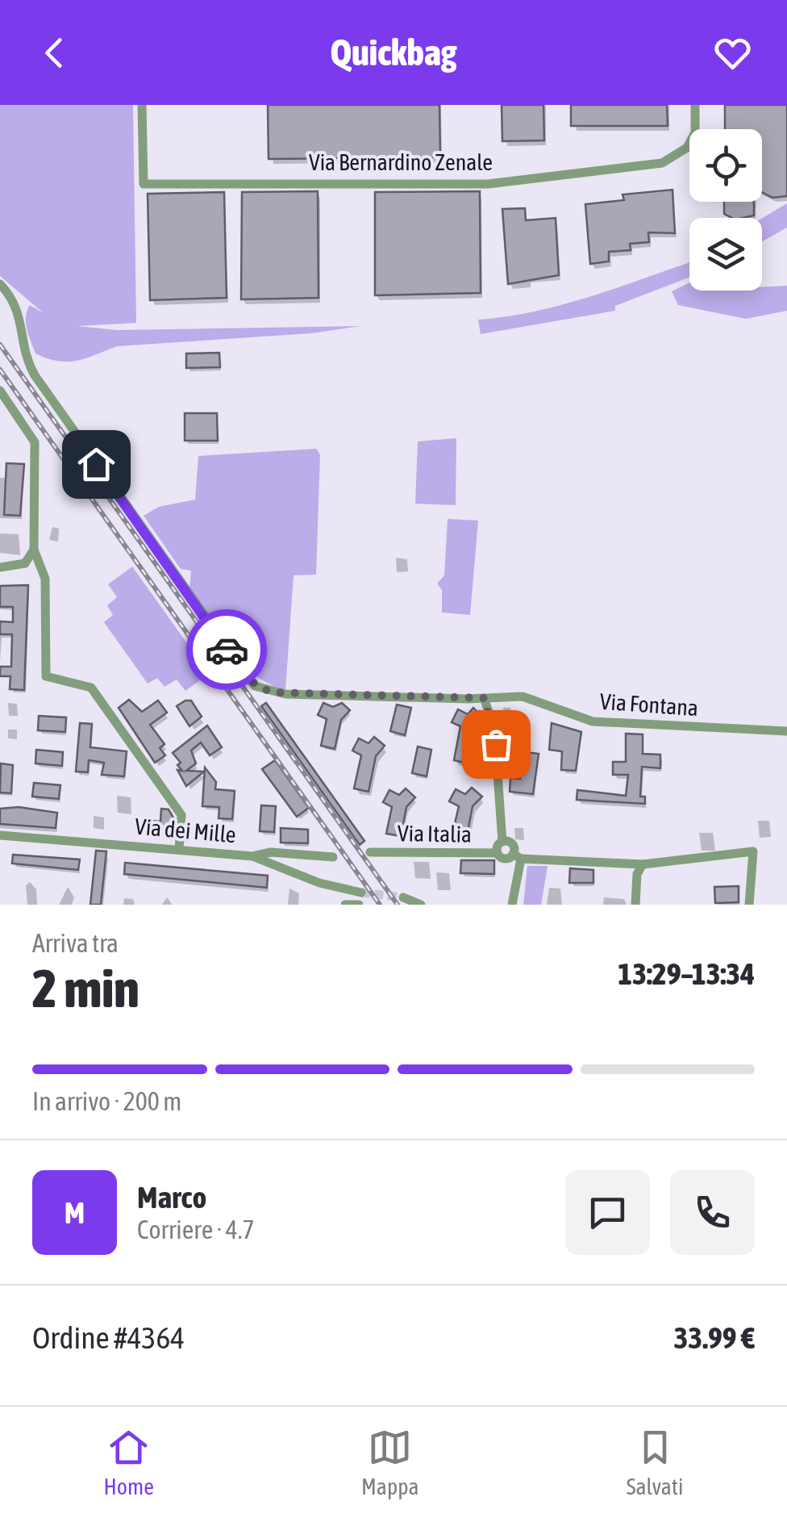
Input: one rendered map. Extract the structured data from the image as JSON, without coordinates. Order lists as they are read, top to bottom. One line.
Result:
{"streets":{"street":["Via Bernardino Zenale","Via Fontana","Via dei Mille","Via Italia"]},"page":{"header":"Quickbag","heading":["2 min","Arriva tra","13:29–13:34"],"panel":["Marco","Corriere · 4.7","Ordine #4364","33.99 €"],"bar":"In arrivo · 200 m","round":"M","tabs":["Home","Mappa","Salvati"]}}
